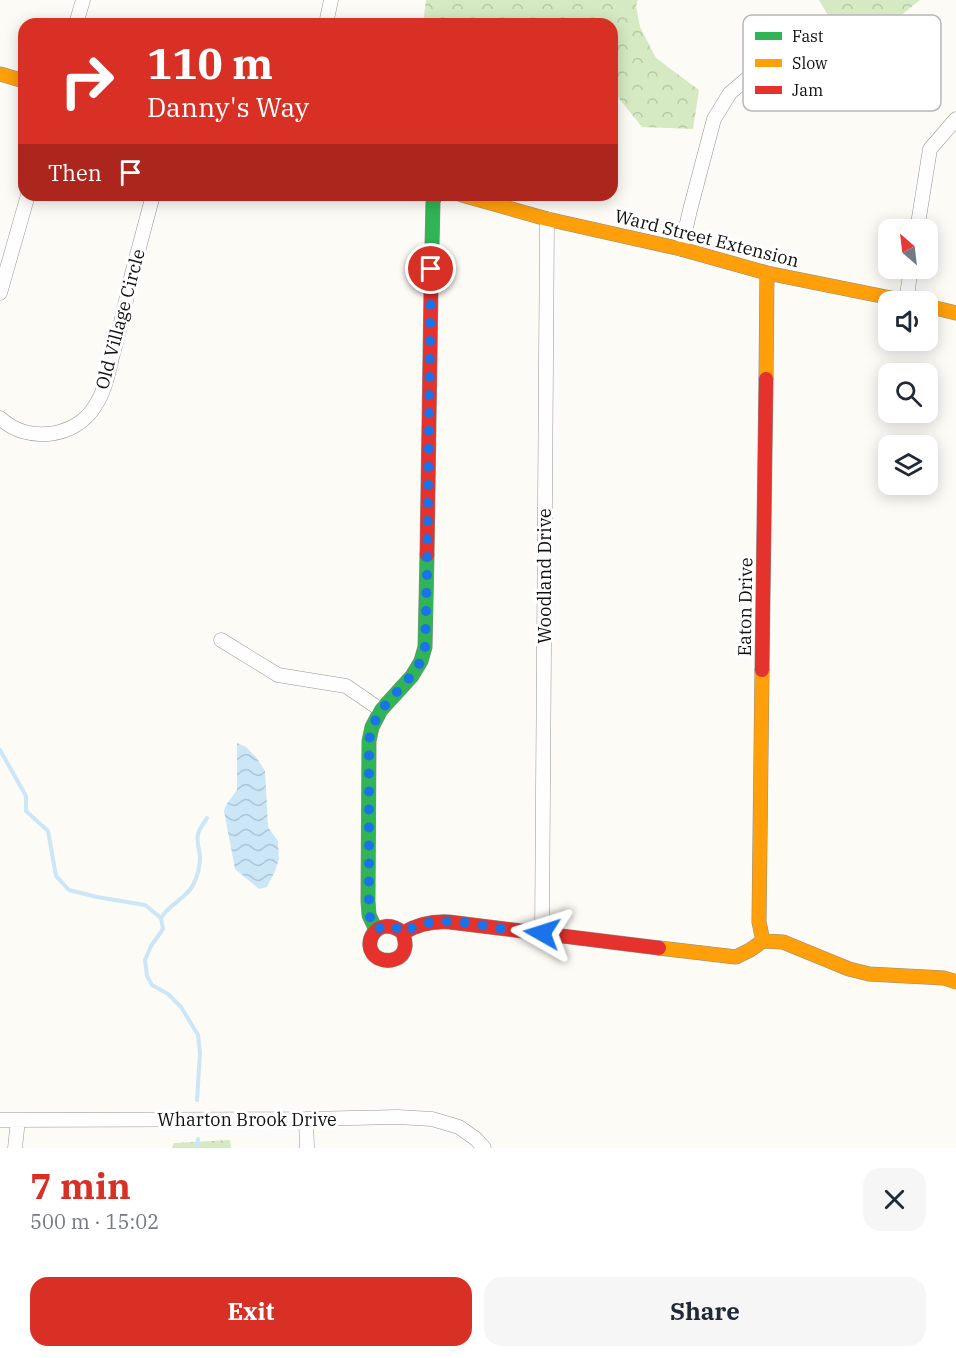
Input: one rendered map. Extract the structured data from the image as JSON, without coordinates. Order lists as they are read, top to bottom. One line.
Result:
{"streets":{"street":["Ward Street Extension","Old Village Circle","Woodland Drive","Eaton Drive","Wharton Brook Drive"]},"crossings":[["Ward Street Extension","Woodland Drive"],["Ward Street Extension","Eaton Drive"]],"legend":["Fast","Slow","Jam"],"north":"top left","page":{"turn":["110 m","Danny's Way"],"then":"Then","heading":["7 min","500 m · 15:02"],"buttons":["Exit","Share"]}}
